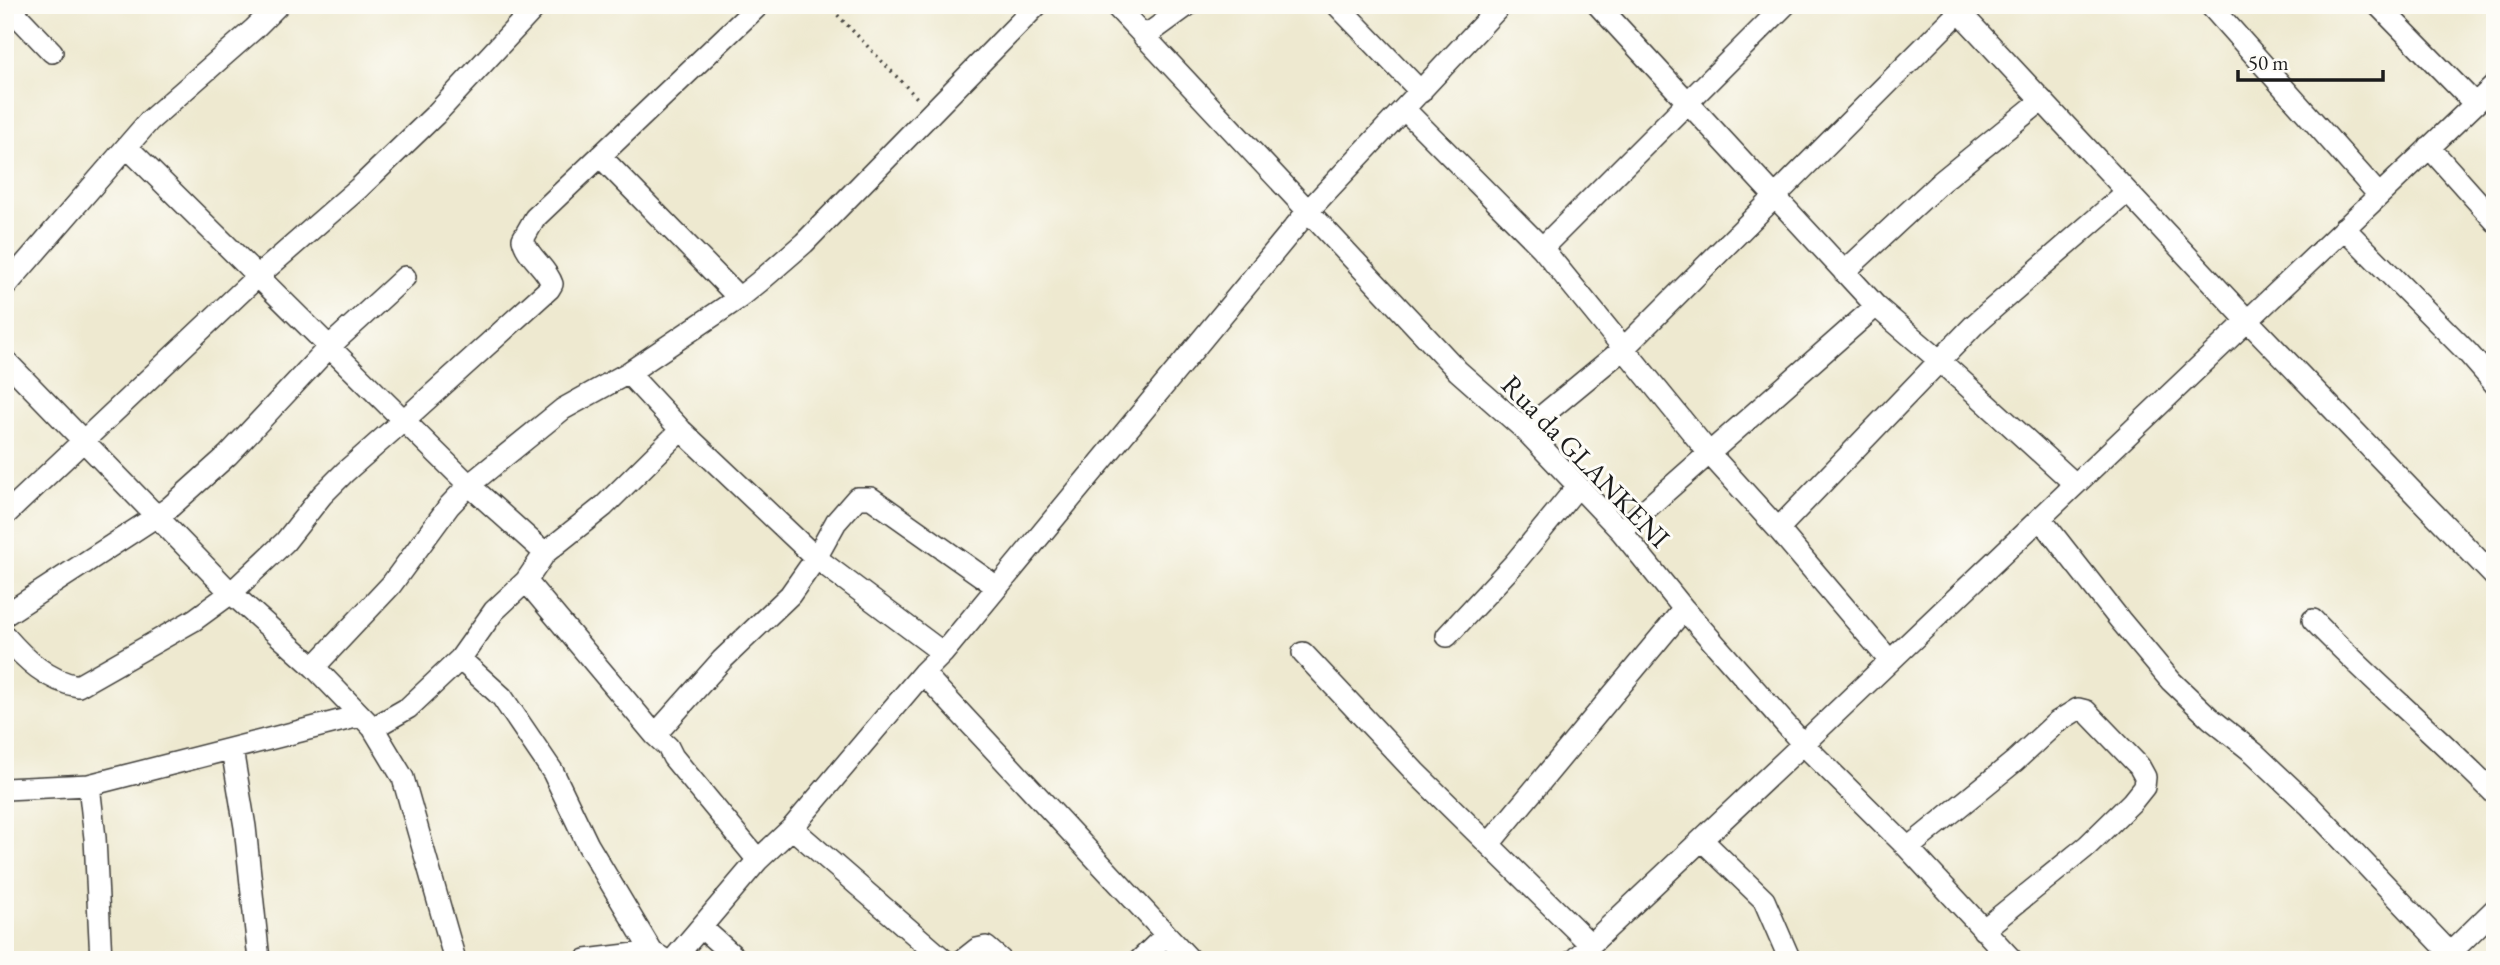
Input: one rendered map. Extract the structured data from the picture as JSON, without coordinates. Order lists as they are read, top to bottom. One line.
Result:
{"streets":{"street":["Rua da GLANKENI"]},"scale_bar":"50 m"}
